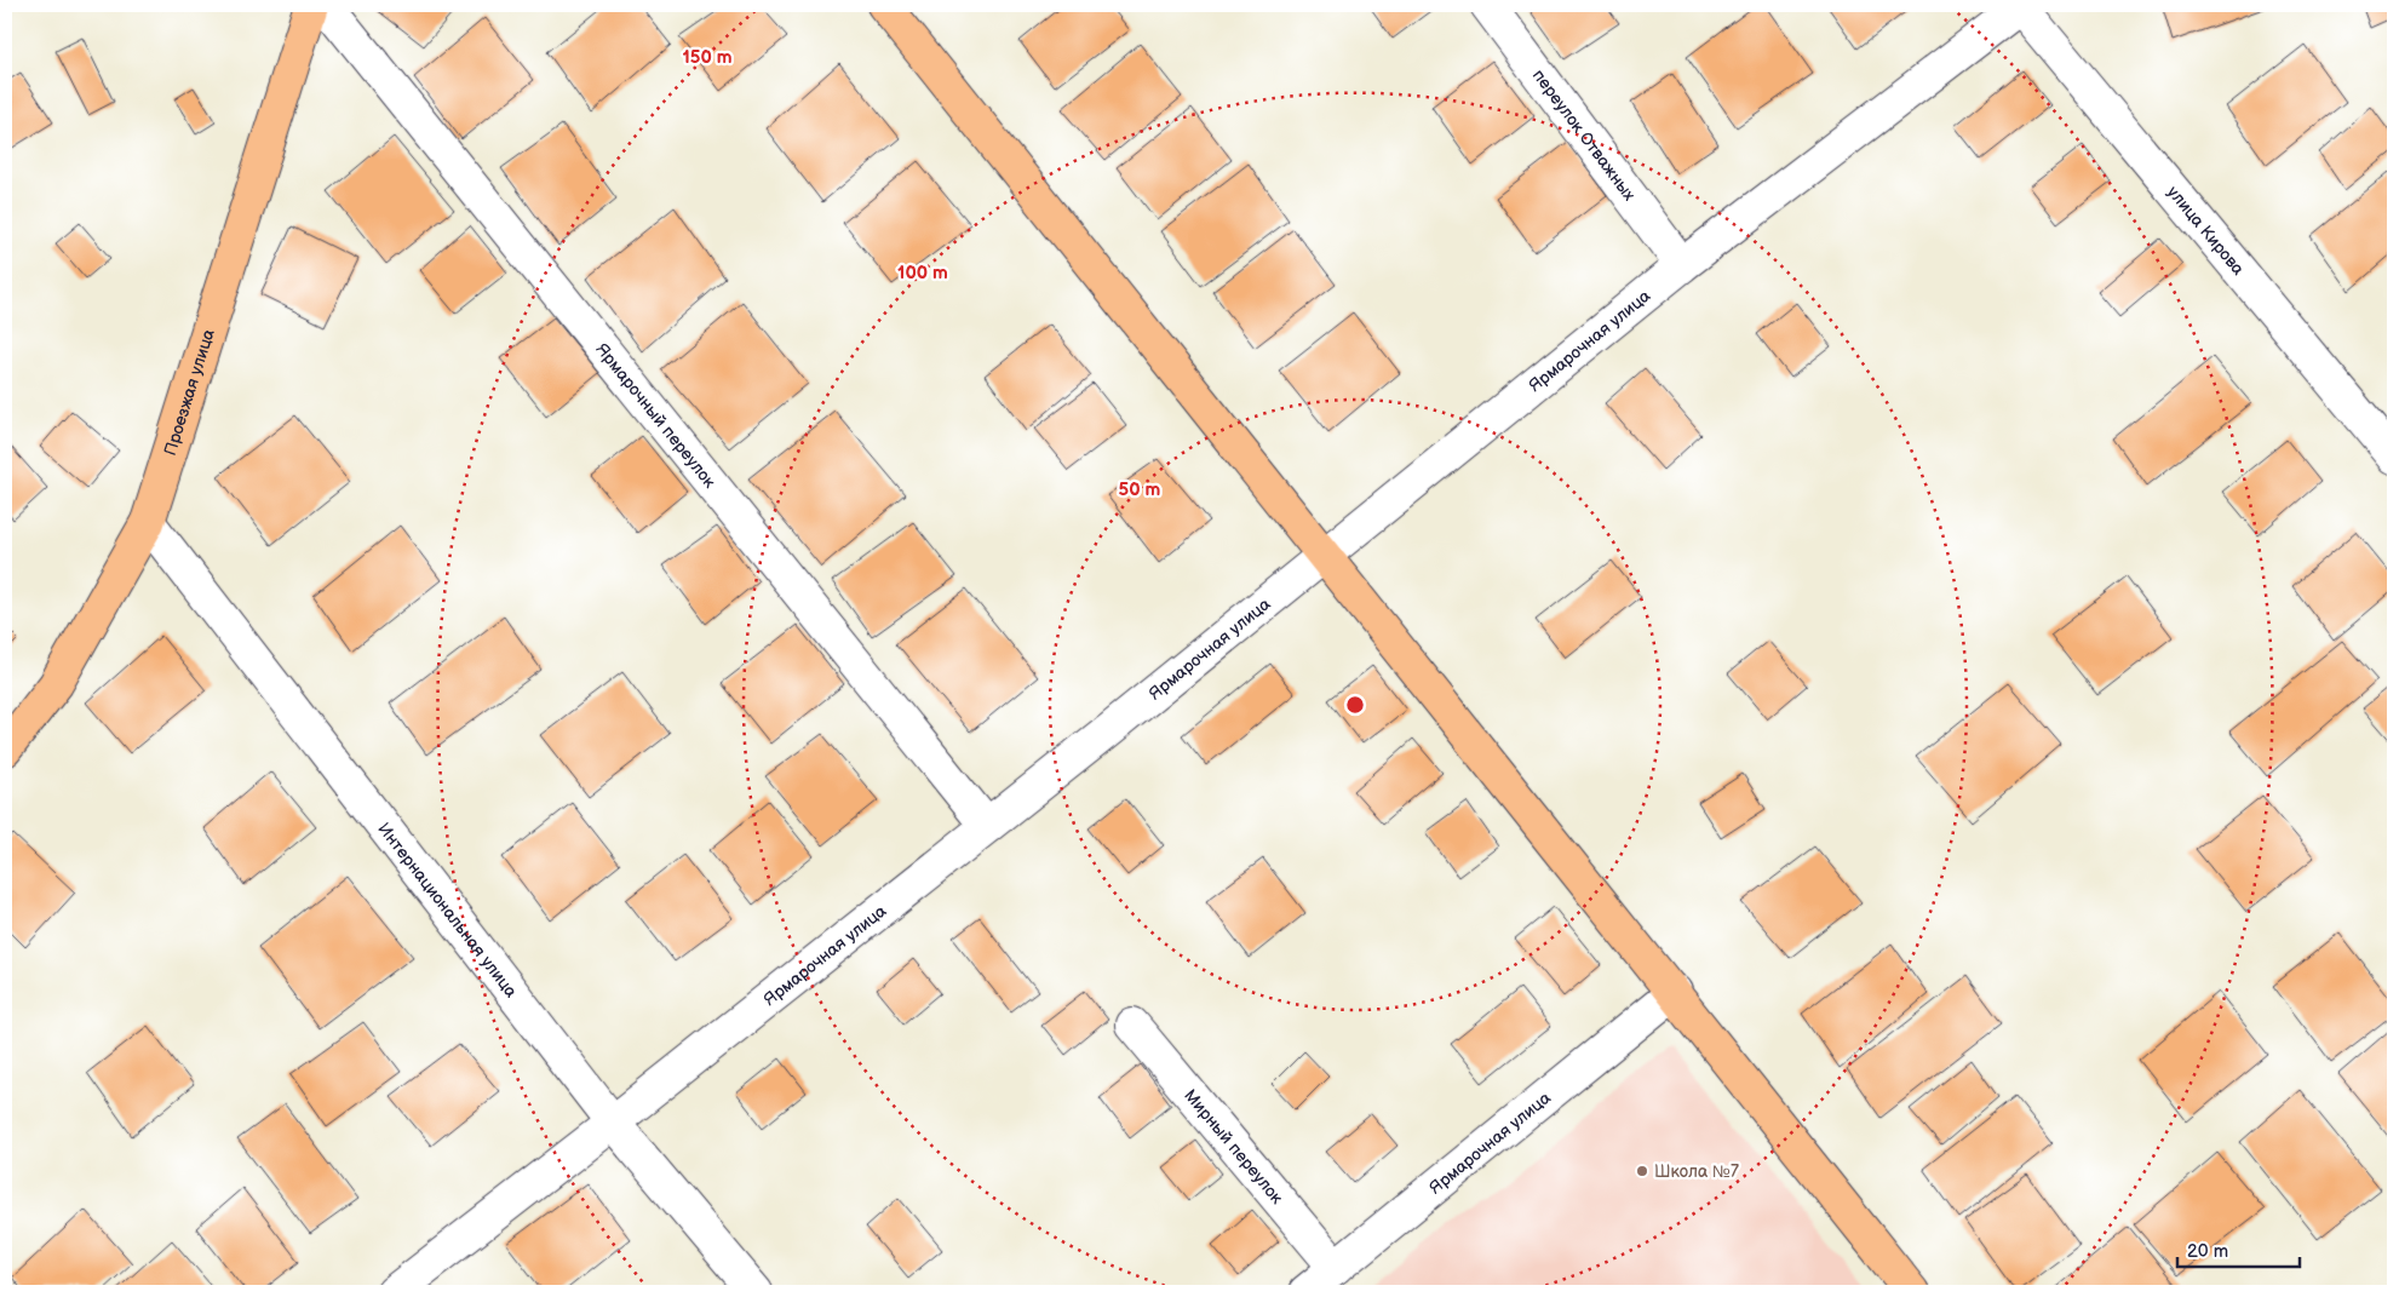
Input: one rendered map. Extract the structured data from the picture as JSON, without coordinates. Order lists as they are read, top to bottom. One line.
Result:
{"streets":{"main road":["Проезжая улица"],"street":["переулок Отважных","улица Кирова","Ярмарочная улица","Ярмарочный переулок","Интернациональная улица","Мирный переулок"]},"crossings":[["переулок Отважных","Ярмарочная улица"],["улица Кирова","Ярмарочная улица"],["Ярмарочная улица","Ярмарочный переулок"],["Ярмарочная улица","Интернациональная улица"],["Ярмарочная улица","Мирный переулок"],["Проезжая улица","Интернациональная улица"]],"places":["Школа №7"],"scale_bar":"20 m","rings":["150 m","100 m","50 m"]}
